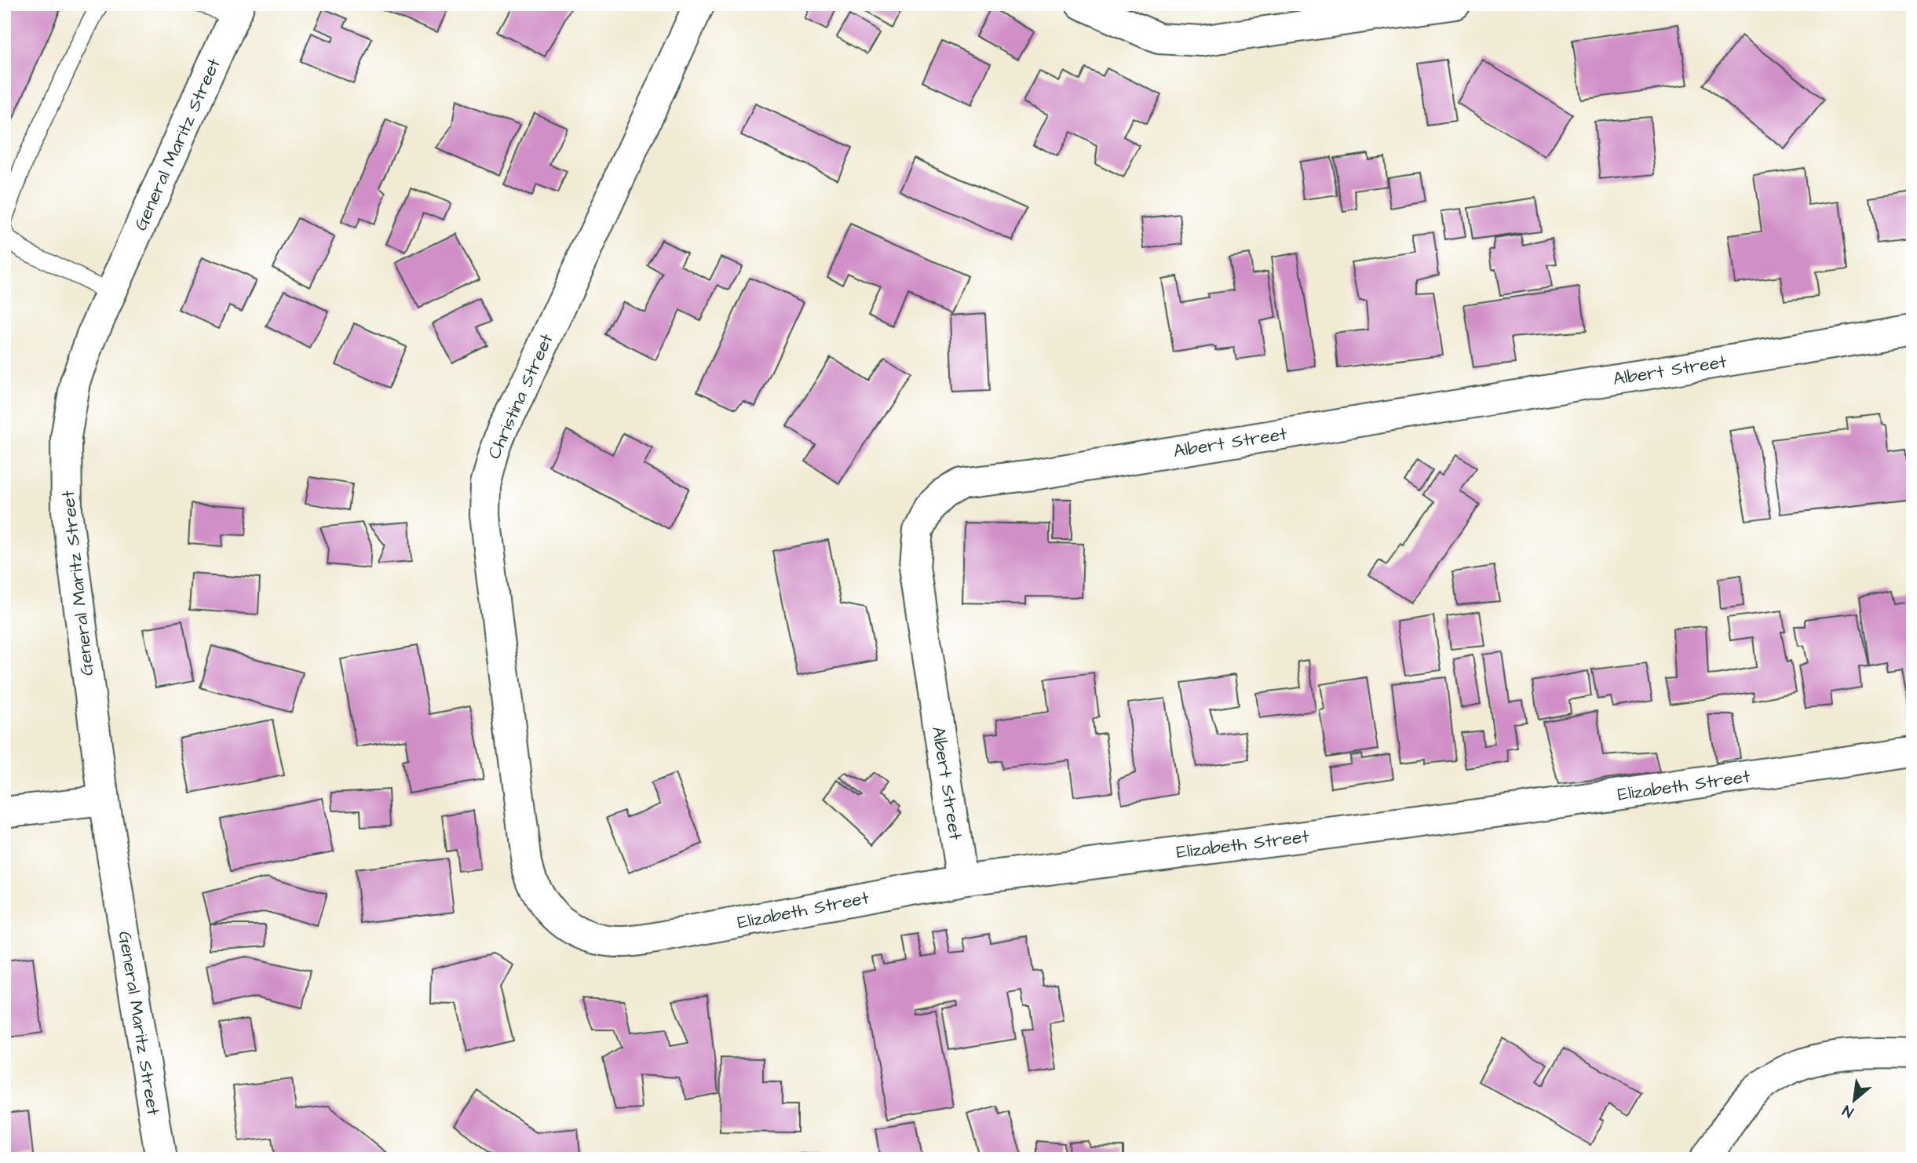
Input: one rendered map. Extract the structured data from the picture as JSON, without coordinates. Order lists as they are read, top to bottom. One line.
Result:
{"streets":{"street":["General Maritz Street","Albert Street","Christina Street","Elizabeth Street"]},"crossings":[["Albert Street","Elizabeth Street"],["Christina Street","Elizabeth Street"]],"north":"bottom left"}
